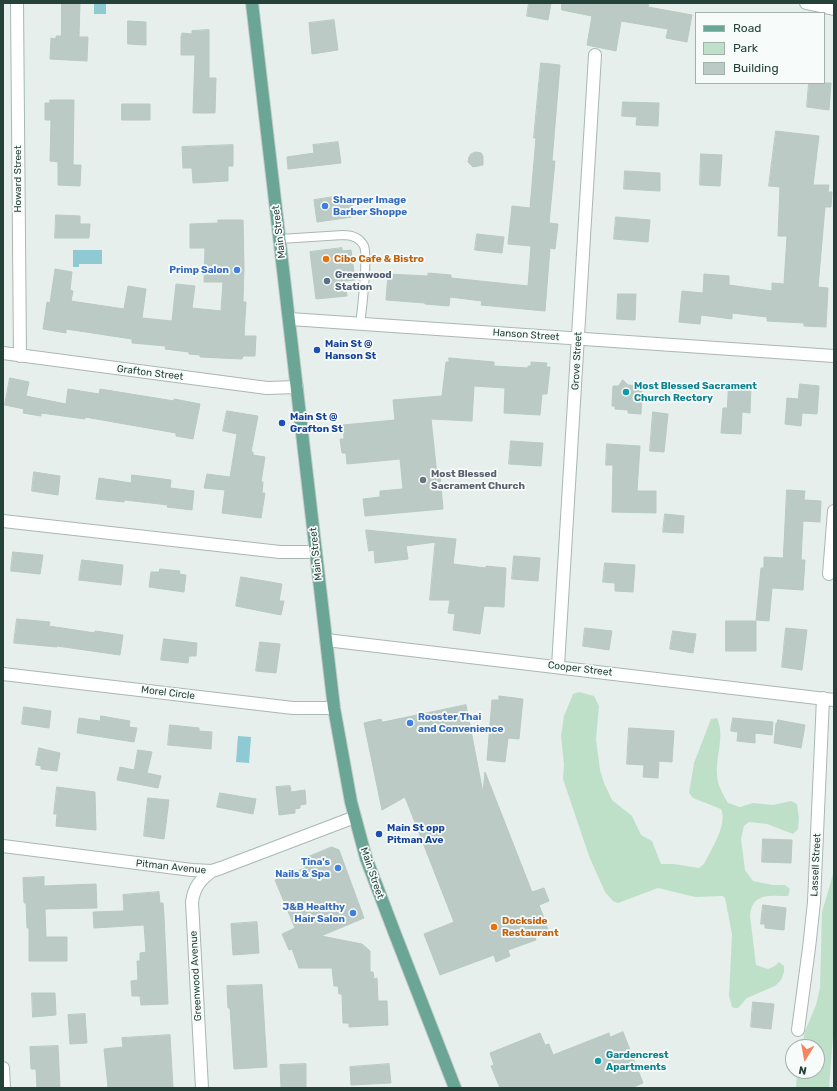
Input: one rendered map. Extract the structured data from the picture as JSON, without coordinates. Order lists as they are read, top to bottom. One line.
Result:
{"streets":{"main road":["Main Street"],"street":["Howard Street","Hanson Street","Grove Street","Grafton Street","Cooper Street","Morel Circle","Lassell Street","Pitman Avenue","Greenwood Avenue"]},"crossings":[["Howard Street","Grafton Street"],["Main Street","Hanson Street"],["Main Street","Grafton Street"],["Main Street","Cooper Street"],["Main Street","Morel Circle"],["Main Street","Pitman Avenue"],["Hanson Street","Grove Street"],["Grove Street","Cooper Street"],["Cooper Street","Lassell Street"],["Pitman Avenue","Greenwood Avenue"]],"places":["Sharper Image Barber Shoppe","Cibo Cafe & Bistro","Primp Salon","Greenwood Station","Main St @ Hanson St","Most Blessed Sacrament Church Rectory","Main St @ Grafton St","Most Blessed Sacrament Church","Rooster Thai and Convenience","Main St opp Pitman Ave","Tina's Nails & Spa","J&B Healthy Hair Salon","Dockside Restaurant","Gardencrest Apartments"],"legend":["Road","Park","Building"],"north":"bottom"}
